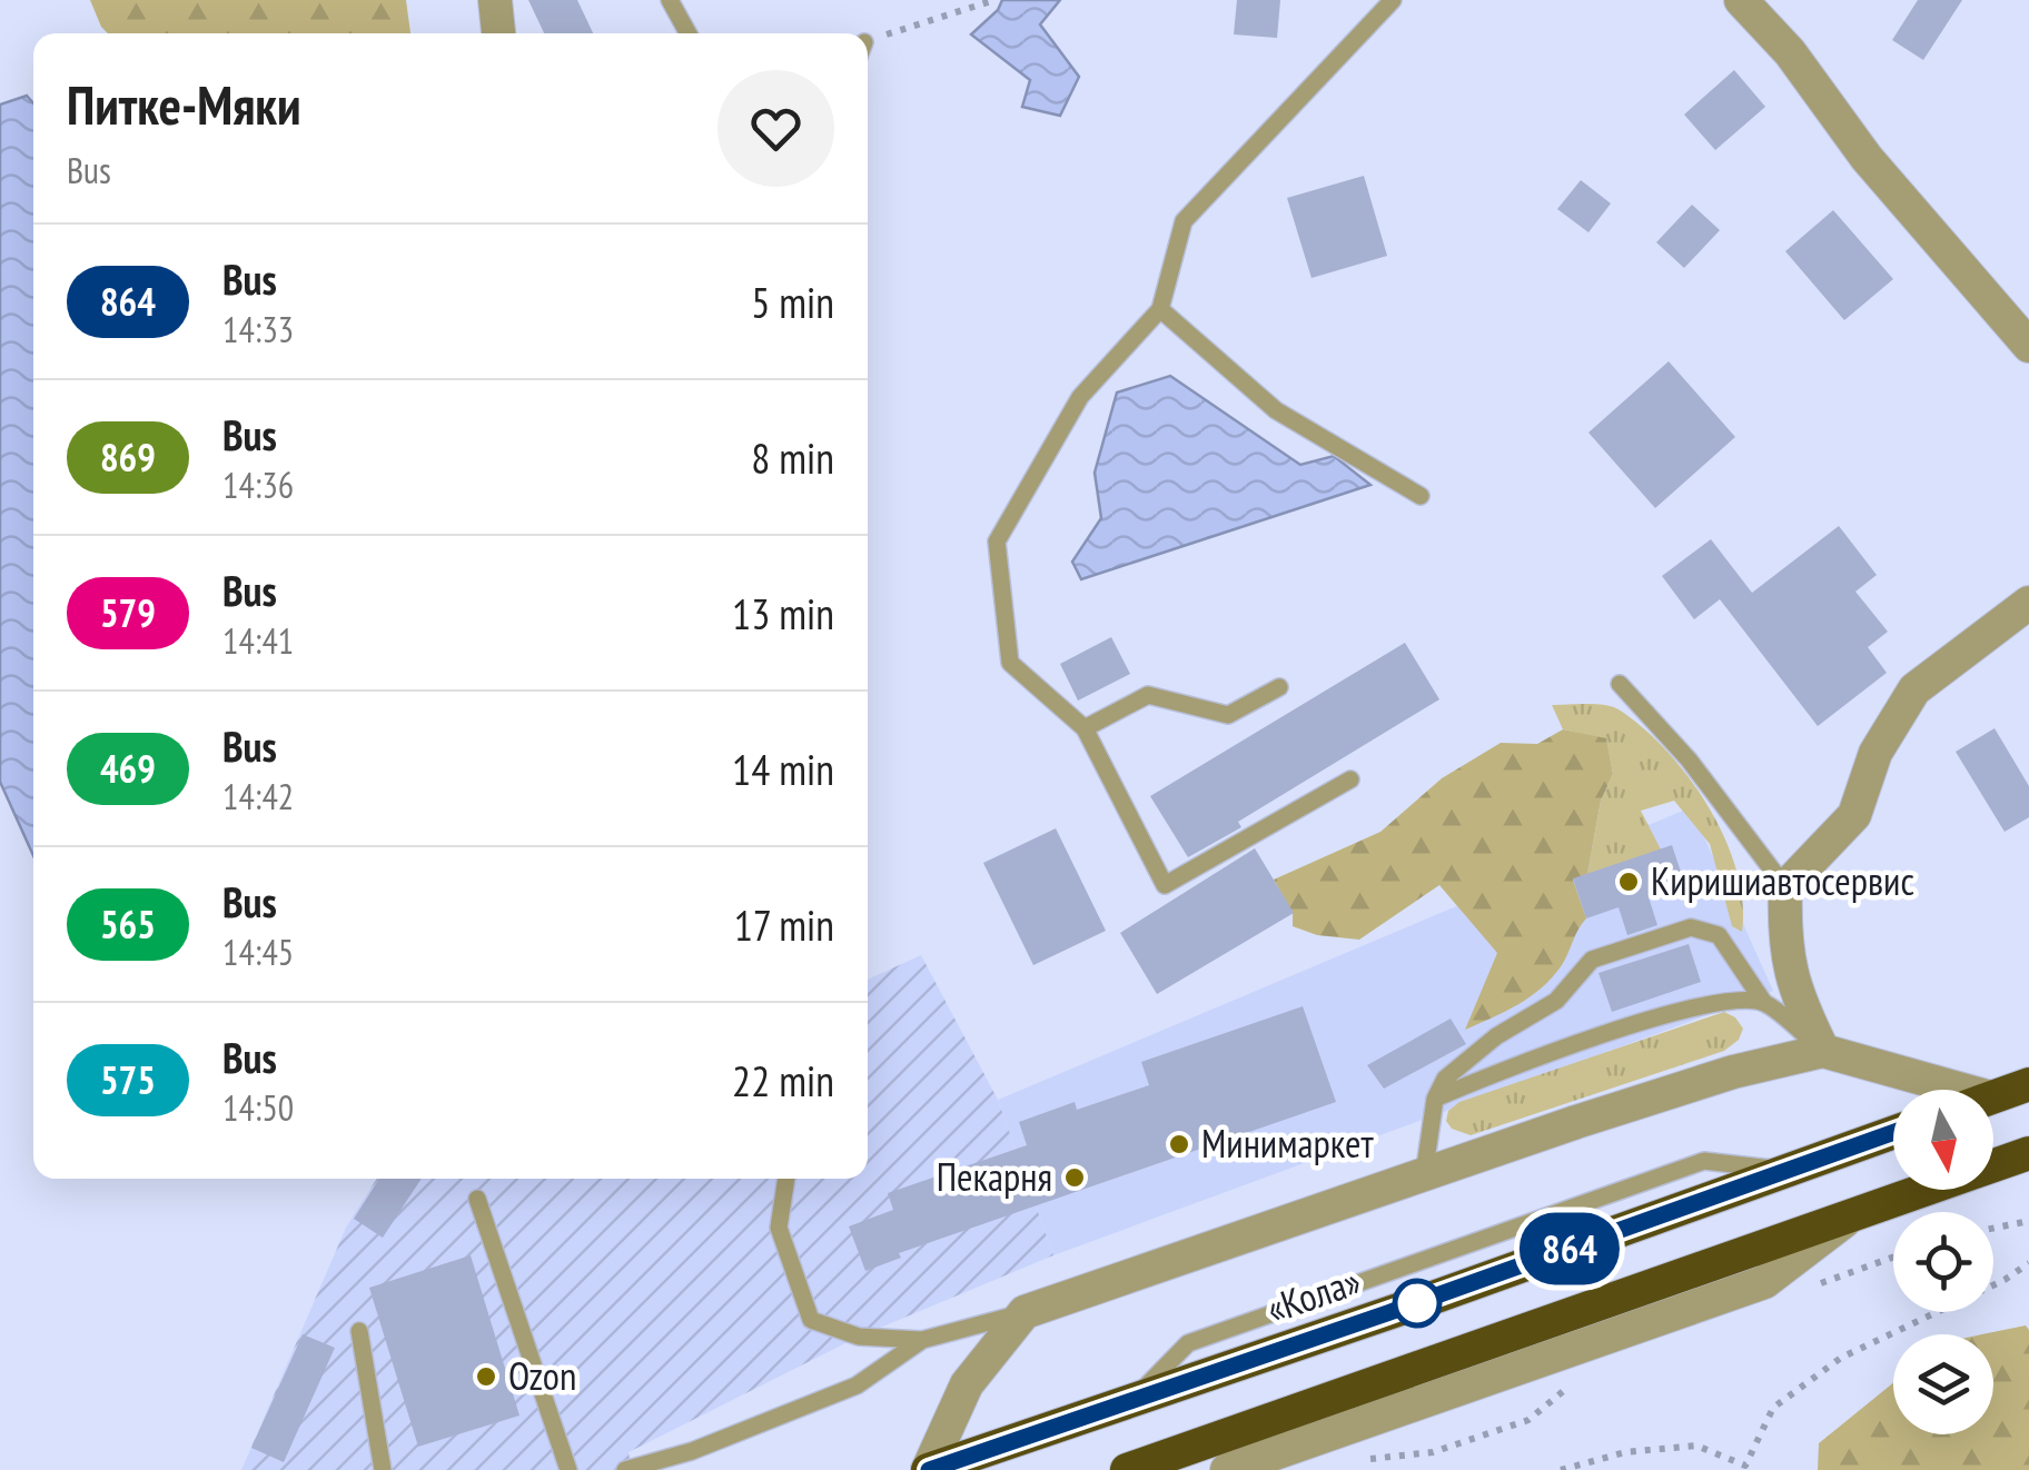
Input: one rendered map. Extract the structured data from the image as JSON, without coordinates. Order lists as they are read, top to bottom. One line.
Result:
{"streets":{"highway":["«Кола»"]},"places":["Киришиавтосервис","Минимаркет","Пекарня","Ozon"],"lines":["bus line 864"],"north":"bottom","page":{"on_map":"864","heading":["Питке-Мяки","Bus"],"list":[{"mark":"864","name":"Bus","note":"14:33","value":"5 min"},{"mark":"869","name":"Bus","note":"14:36","value":"8 min"},{"mark":"579","name":"Bus","note":"14:41","value":"13 min"},{"mark":"469","name":"Bus","note":"14:42","value":"14 min"},{"mark":"565","name":"Bus","note":"14:45","value":"17 min"},{"mark":"575","name":"Bus","note":"14:50","value":"22 min"}]}}
